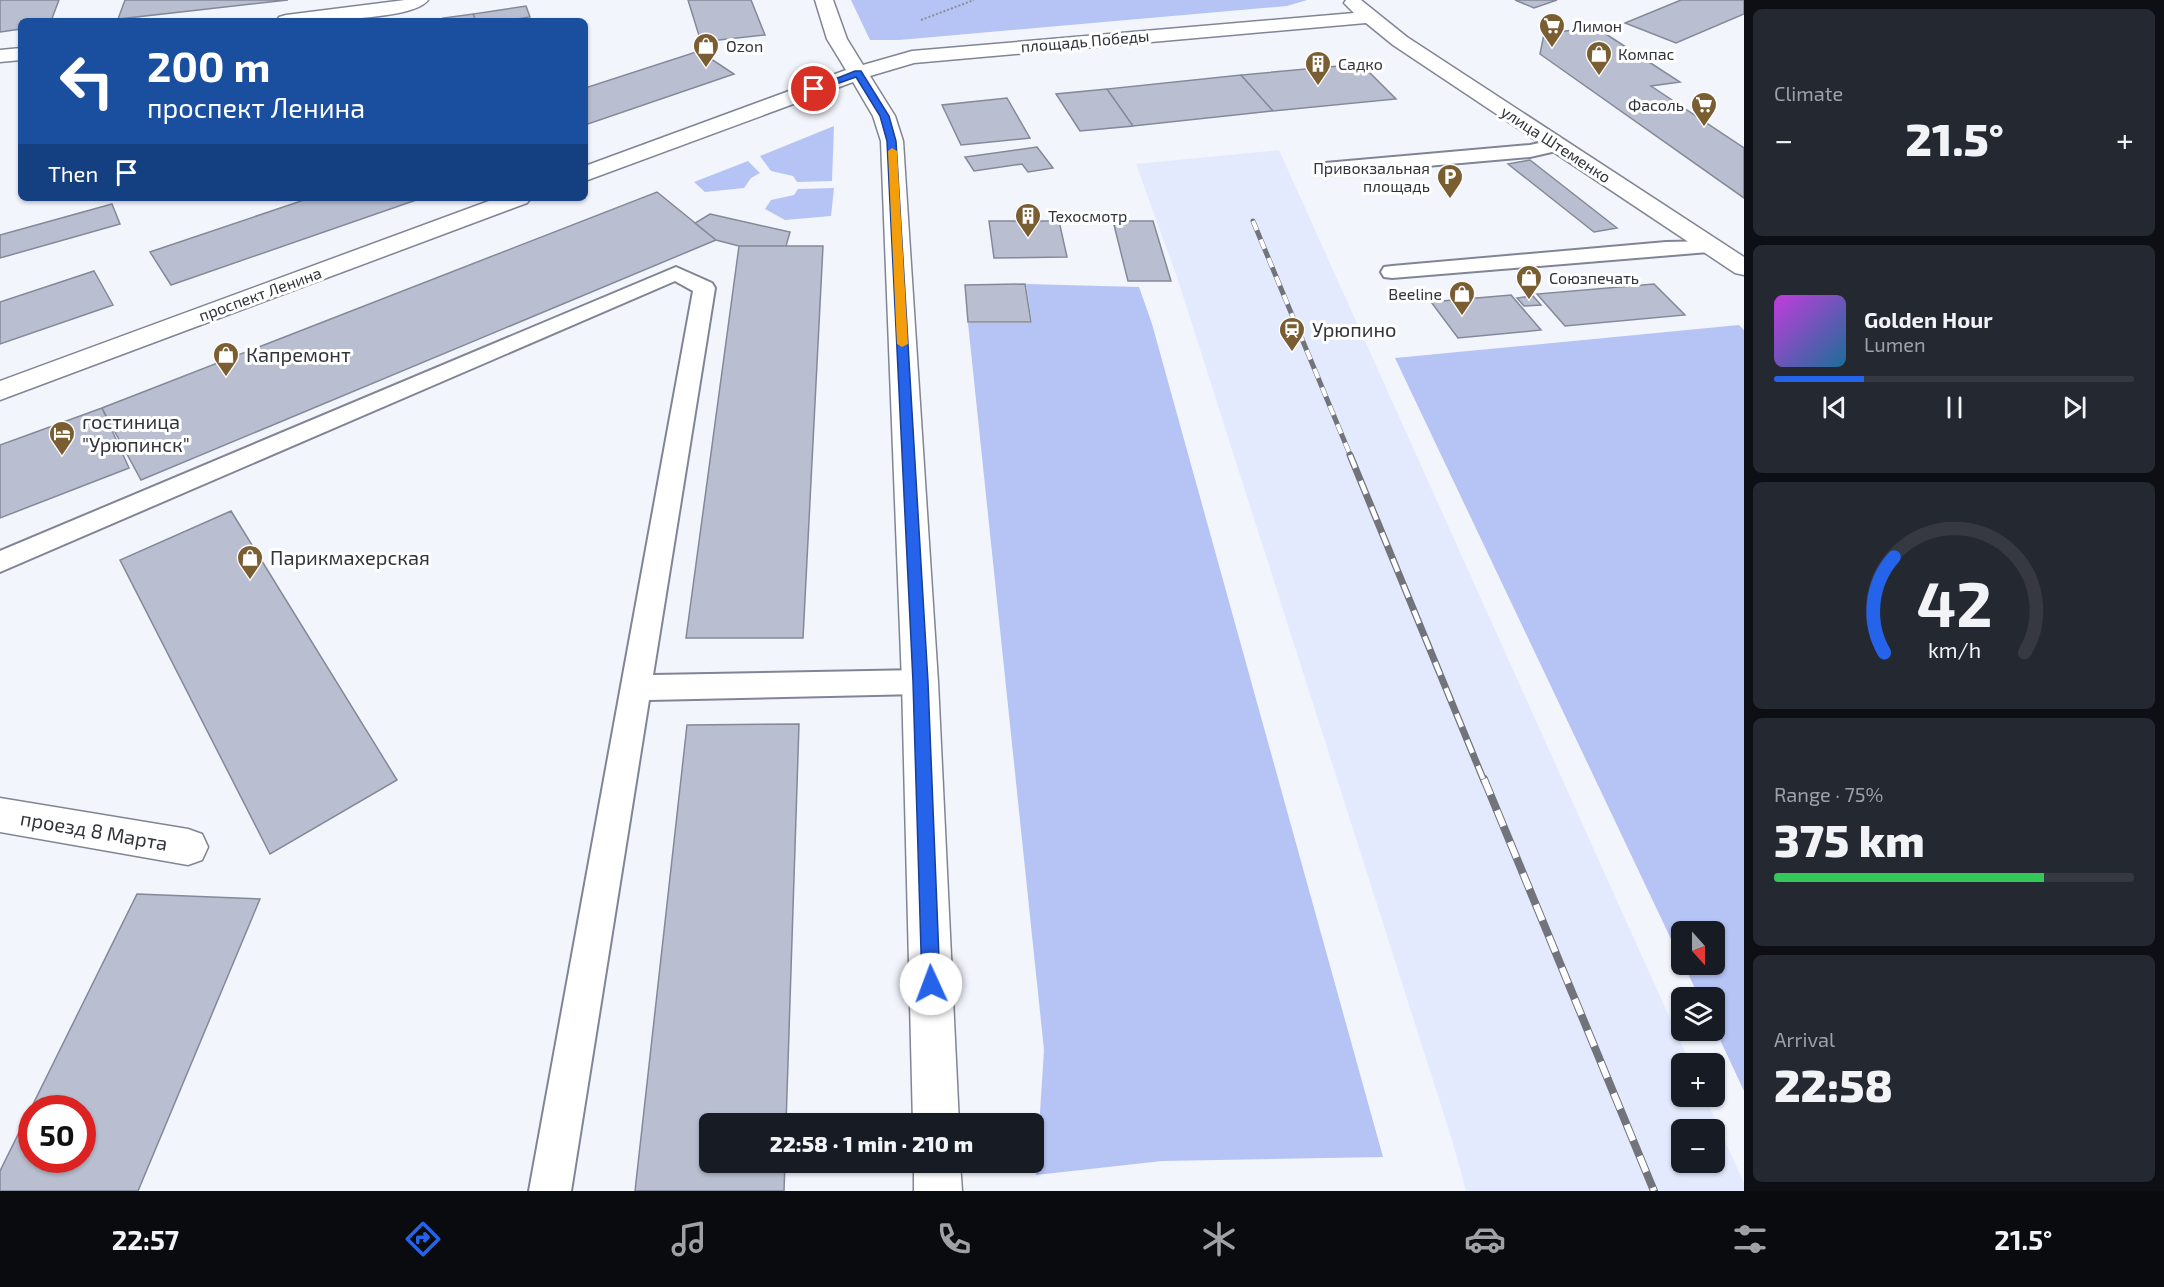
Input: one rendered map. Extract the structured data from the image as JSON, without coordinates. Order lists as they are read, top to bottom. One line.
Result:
{"streets":{"main road":["площадь Победы","улица Штеменко","проспект Ленина","проезд 8 Марта"]},"crossings":[["площадь Победы","улица Штеменко"]],"places":{"supermarket":["Лимон","Фасоль"],"shop":["Ozon","Компас","Союзпечать","Beeline","Капремонт","Парикмахерская"],"building":["Садко","Техосмотр"],"parking":["Привокзальная площадь"],"station":["Урюпино"],"hotel":["гостиница \"Урюпинск\""]},"north":"bottom","page":{"tile":["Climate",["Range · 75%","375 km"],["Arrival","22:58"]],"turn":["200 m","проспект Ленина"],"heat":["−","21.5°","+"],"then":"Then","song":["Golden Hour","Lumen"],"map_buttons":["+","−"],"limit":"50","trip":"22:58 · 1 min · 210 m","tabs":["22:57","21.5°"],"gauge":["42","km/h"]}}
